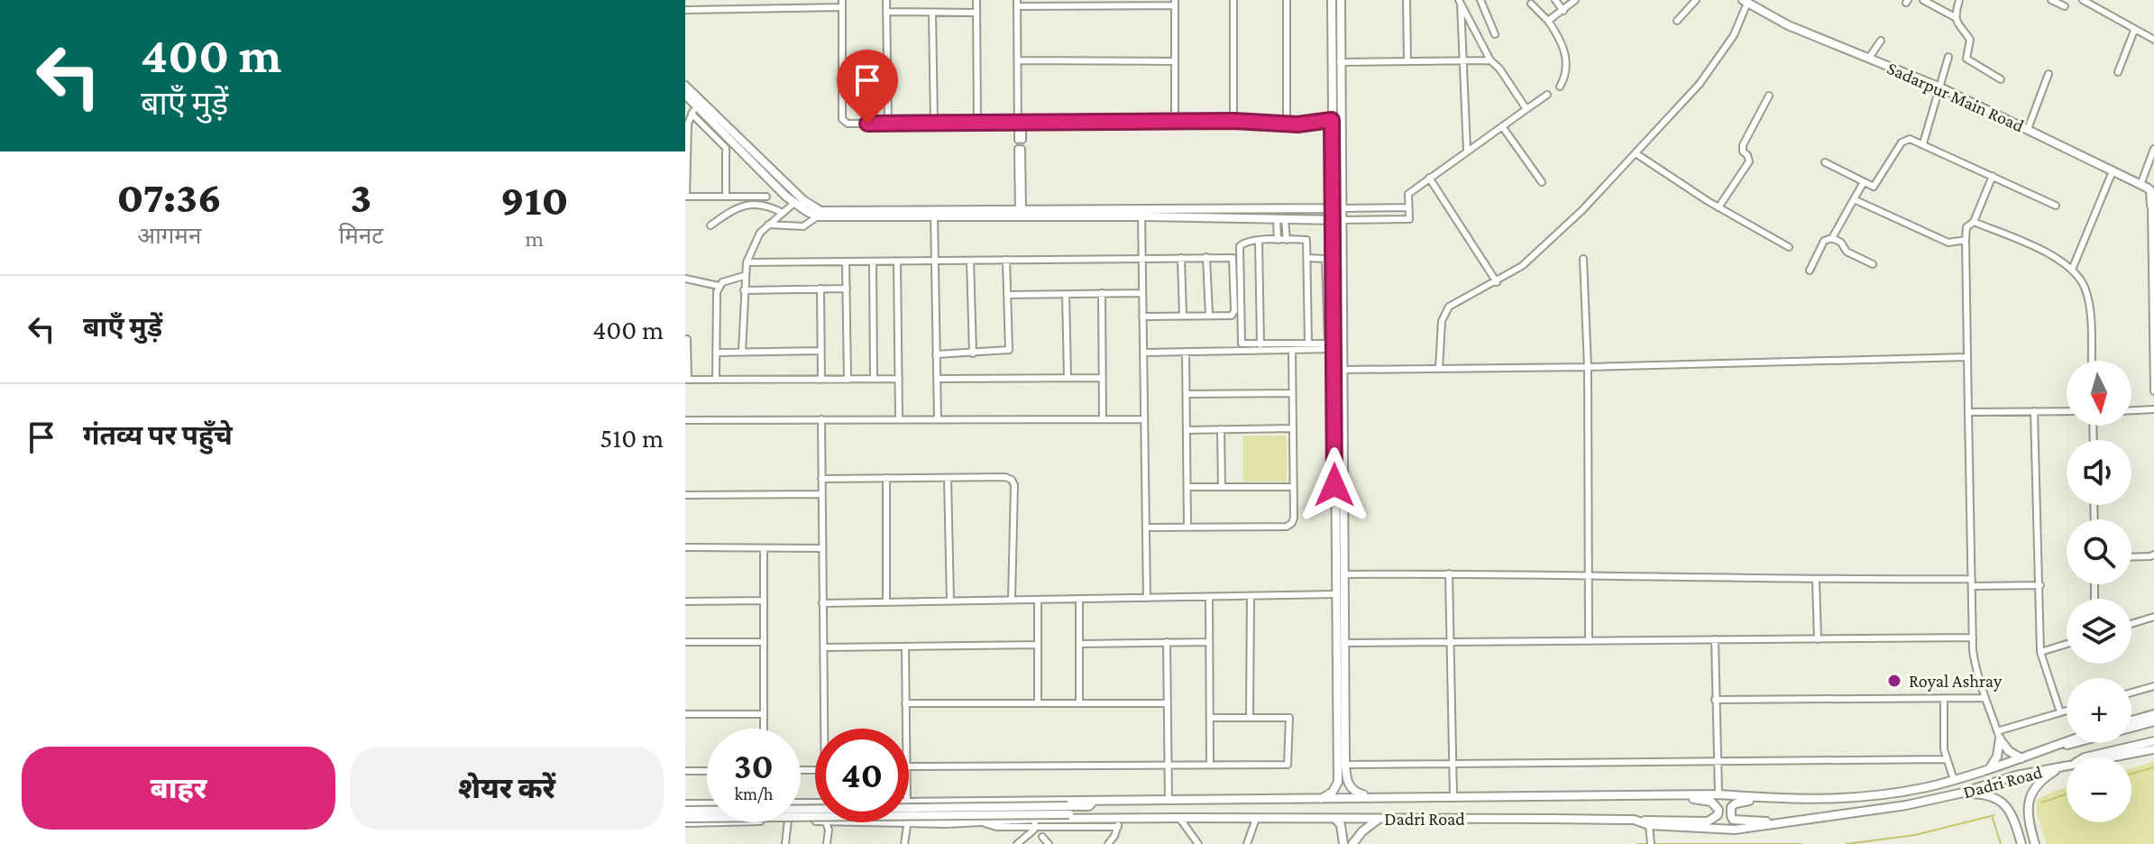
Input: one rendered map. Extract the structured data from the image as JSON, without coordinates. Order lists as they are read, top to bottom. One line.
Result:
{"streets":{"street":["Sadarpur Main Road","Dadri Road"]},"places":["Royal Ashray"],"north":"bottom","page":{"turn":["400 m","बाएँ मुड़ें"],"eta":["07:36","आगमन","3","मिनट","910","m"],"list":[{"name":"बाएँ मुड़ें","value":"400 m"},{"name":"गंतव्य पर पहुँचे","value":"510 m"}],"map_buttons":["+","−"],"speed":"30 km/h","limit":"40","buttons":["बाहर","शेयर करें"]}}
